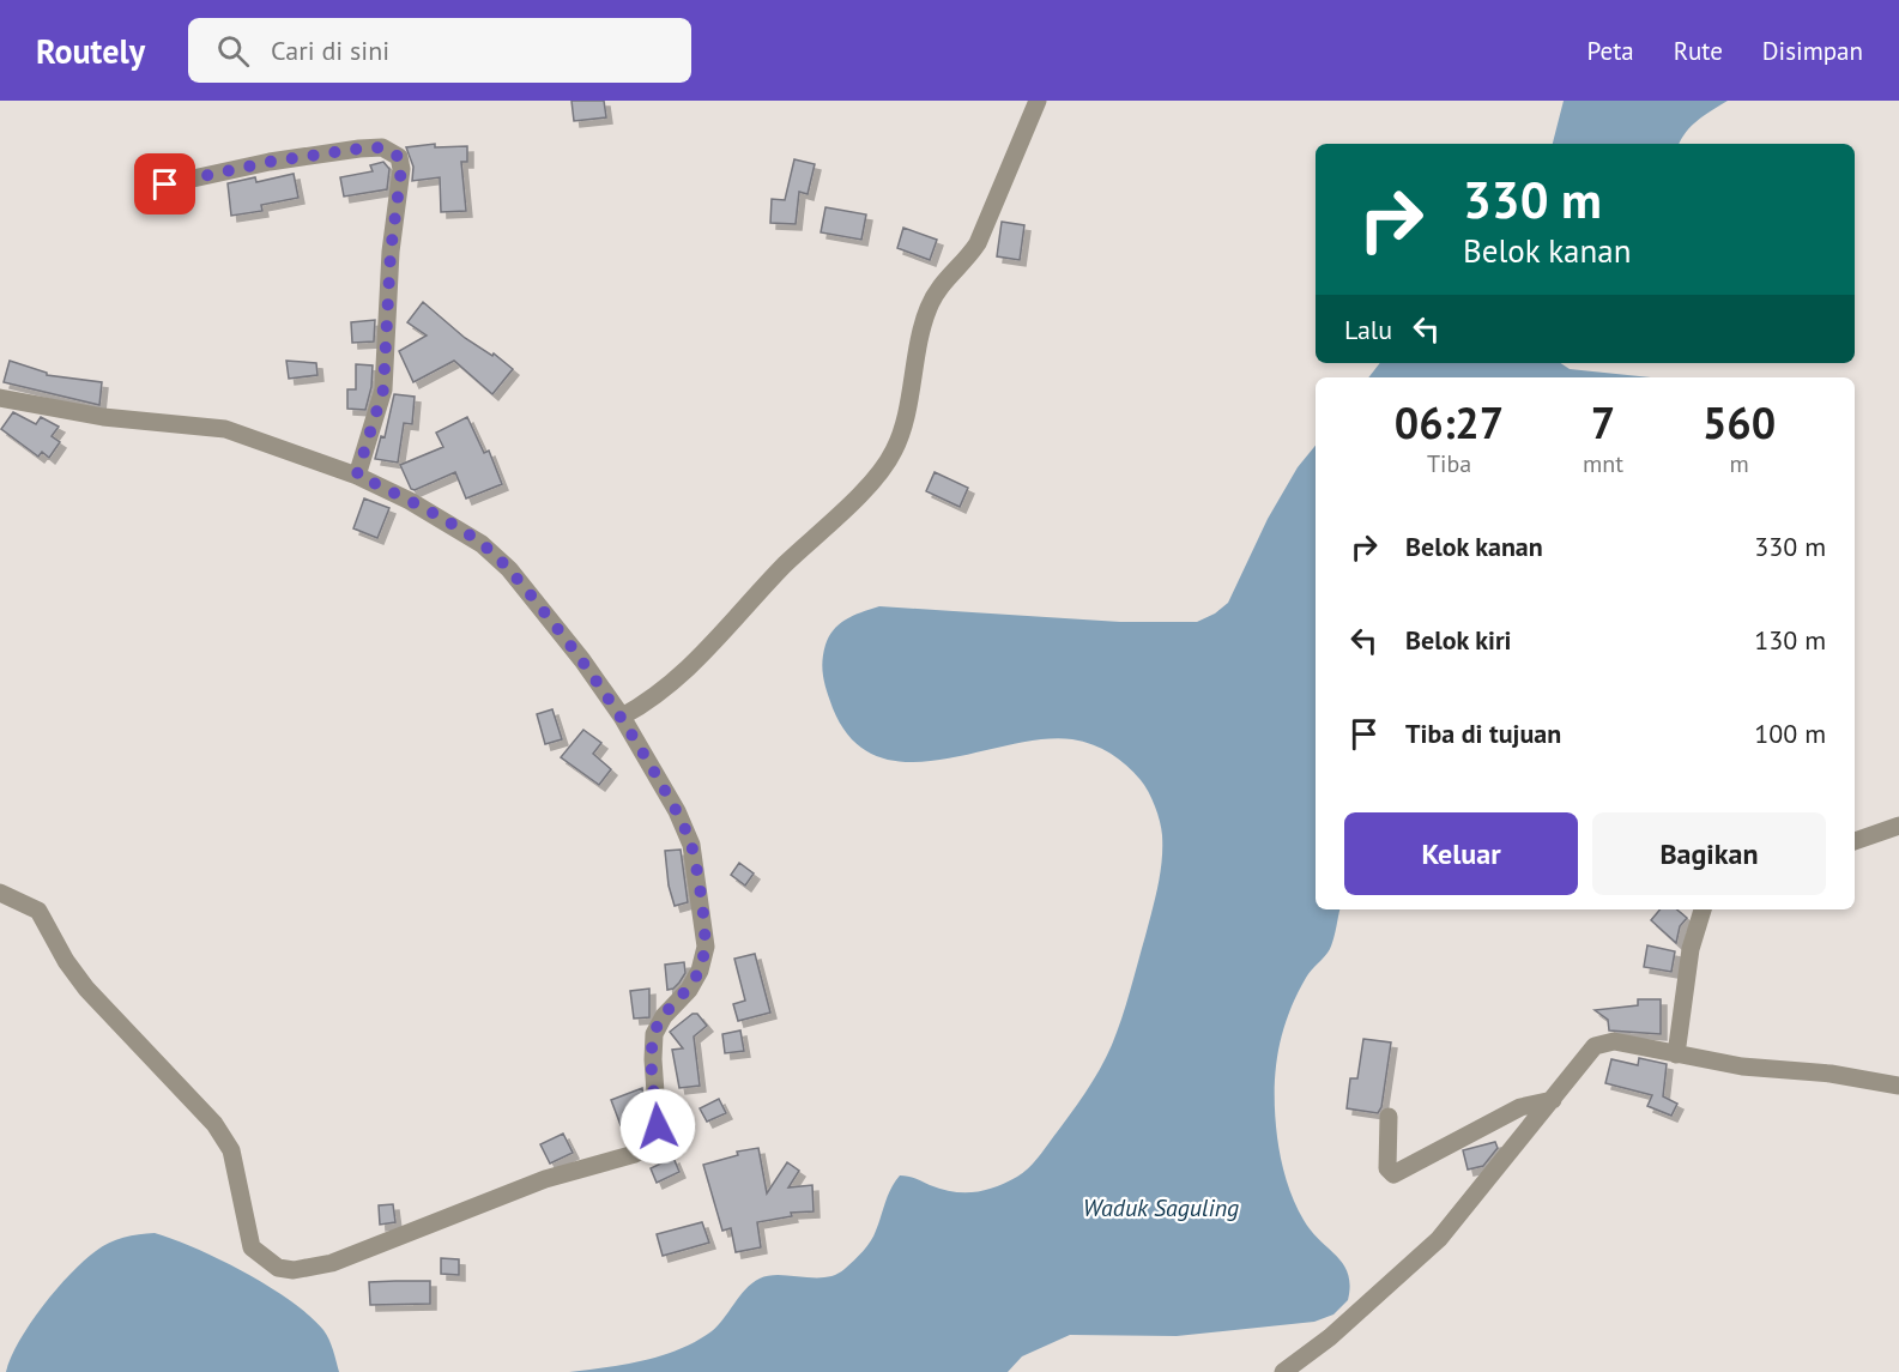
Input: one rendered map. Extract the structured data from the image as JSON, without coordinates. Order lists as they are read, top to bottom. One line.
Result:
{"water":["Waduk Saguling"],"page":{"header":"Routely","search":"Cari di sini","nav":["Peta","Rute","Disimpan"],"turn":["330 m","Belok kanan"],"then":"Lalu","eta":["06:27","Tiba","7","mnt","560","m"],"list":[{"name":"Belok kanan","value":"330 m"},{"name":"Belok kiri","value":"130 m"},{"name":"Tiba di tujuan","value":"100 m"}],"buttons":["Keluar","Bagikan"]}}
